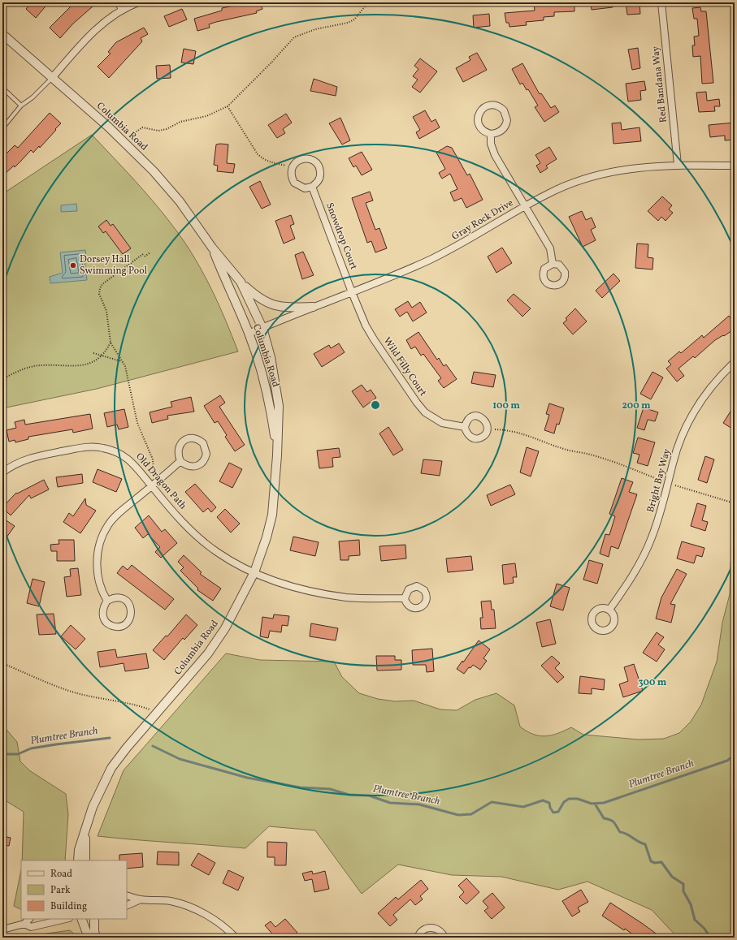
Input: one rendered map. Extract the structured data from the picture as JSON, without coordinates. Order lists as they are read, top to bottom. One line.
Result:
{"streets":{"street":["Red Bandana Way","Columbia Road","Gray Rock Drive","Snowdrop Court","Wild Filly Court","Bright Bay Way","Old Dragon Path"]},"crossings":[["Red Bandana Way","Gray Rock Drive"],["Columbia Road","Gray Rock Drive"],["Columbia Road","Old Dragon Path"],["Gray Rock Drive","Snowdrop Court"],["Gray Rock Drive","Wild Filly Court"],["Snowdrop Court","Wild Filly Court"]],"water":["Plumtree Branch"],"places":["Dorsey Hall Swimming Pool"],"legend":["Road","Park","Building"],"rings":["100 m","200 m","300 m"]}
